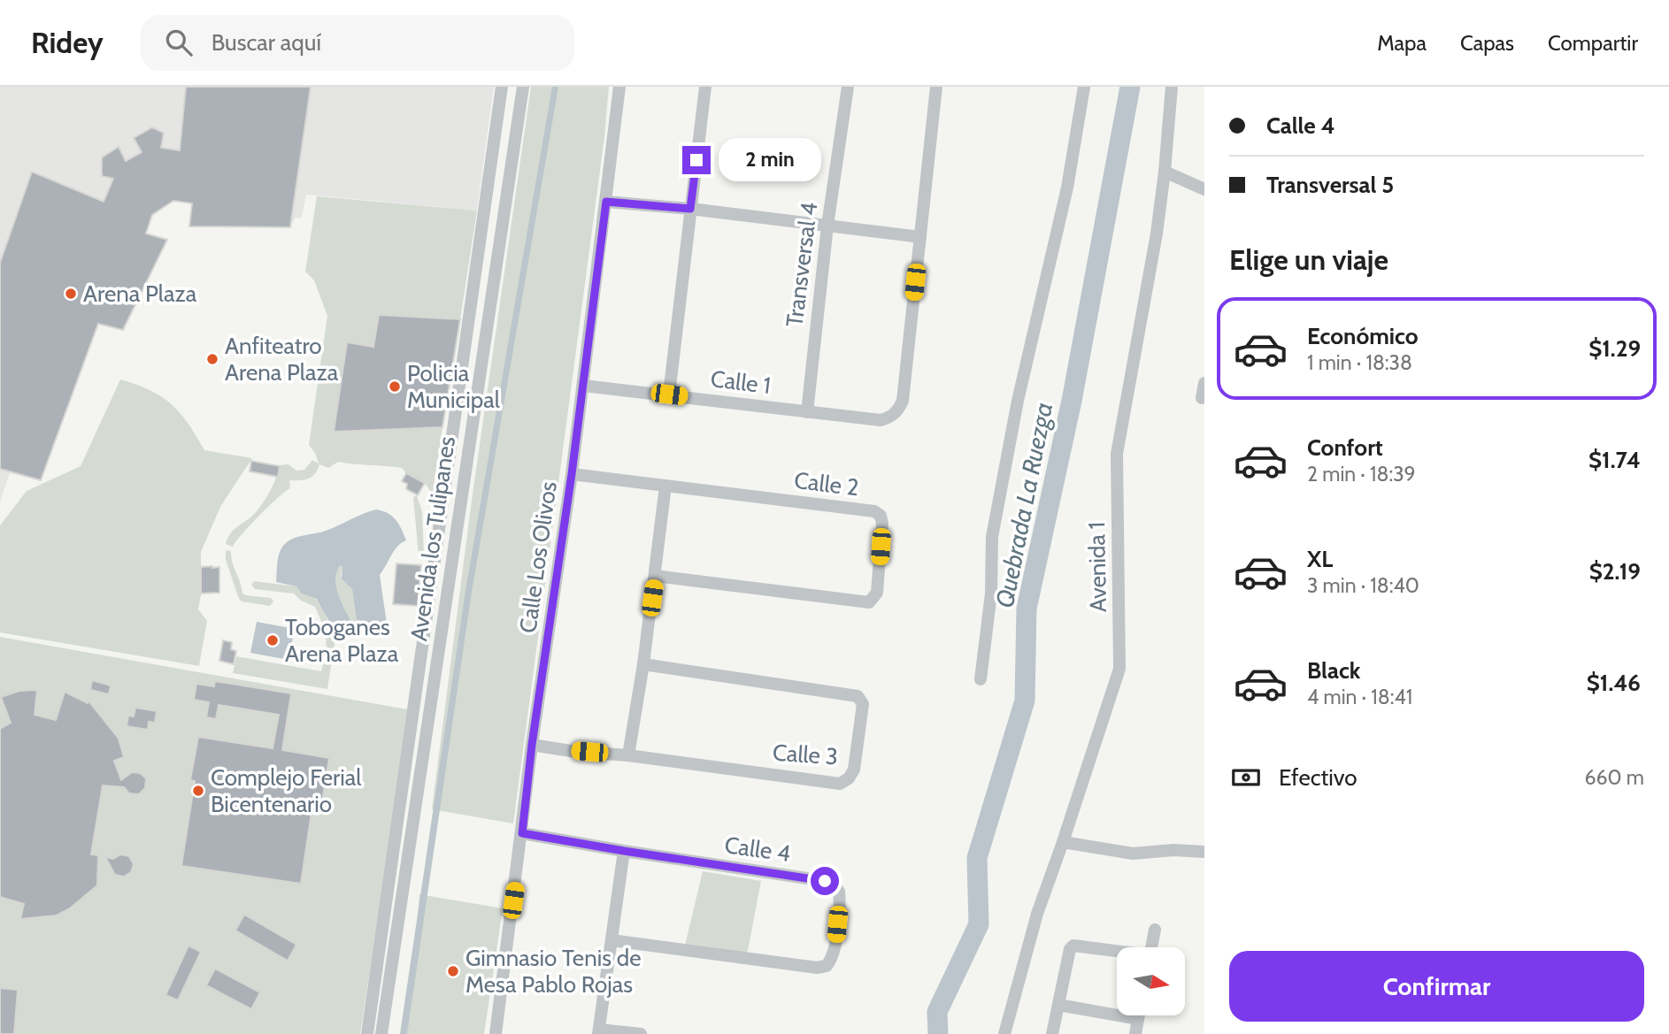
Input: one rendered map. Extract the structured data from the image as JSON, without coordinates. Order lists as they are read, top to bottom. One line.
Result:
{"streets":{"street":["Transversal 4","Calle 1","Calle 2","Avenida los Tulipanes","Calle Los Olivos","Avenida 1","Calle 3","Calle 4"]},"crossings":[["Transversal 4","Calle 1"],["Calle 1","Calle Los Olivos"],["Calle 2","Calle Los Olivos"],["Calle Los Olivos","Calle 3"],["Calle Los Olivos","Calle 4"]],"water":["Quebrada La Ruezga"],"places":["Arena Plaza","Anfiteatro Arena Plaza","Policia Municipal","Toboganes Arena Plaza","Complejo Ferial Bicentenario","Gimnasio Tenis de Mesa Pablo Rojas"],"north":"right","page":{"header":"Ridey","search":"Buscar aquí","nav":["Mapa","Capas","Compartir"],"banner":["Calle 4","Transversal 5"],"bubble":"2 min","heading":"Elige un viaje","list":[{"name":"Económico","note":"1 min · 18:38","value":"$1.29"},{"name":"Confort","note":"2 min · 18:39","value":"$1.74"},{"name":"XL","note":"3 min · 18:40","value":"$2.19"},{"name":"Black","note":"4 min · 18:41","value":"$1.46"}],"pay":["Efectivo","660 m"],"buttons":"Confirmar"}}
